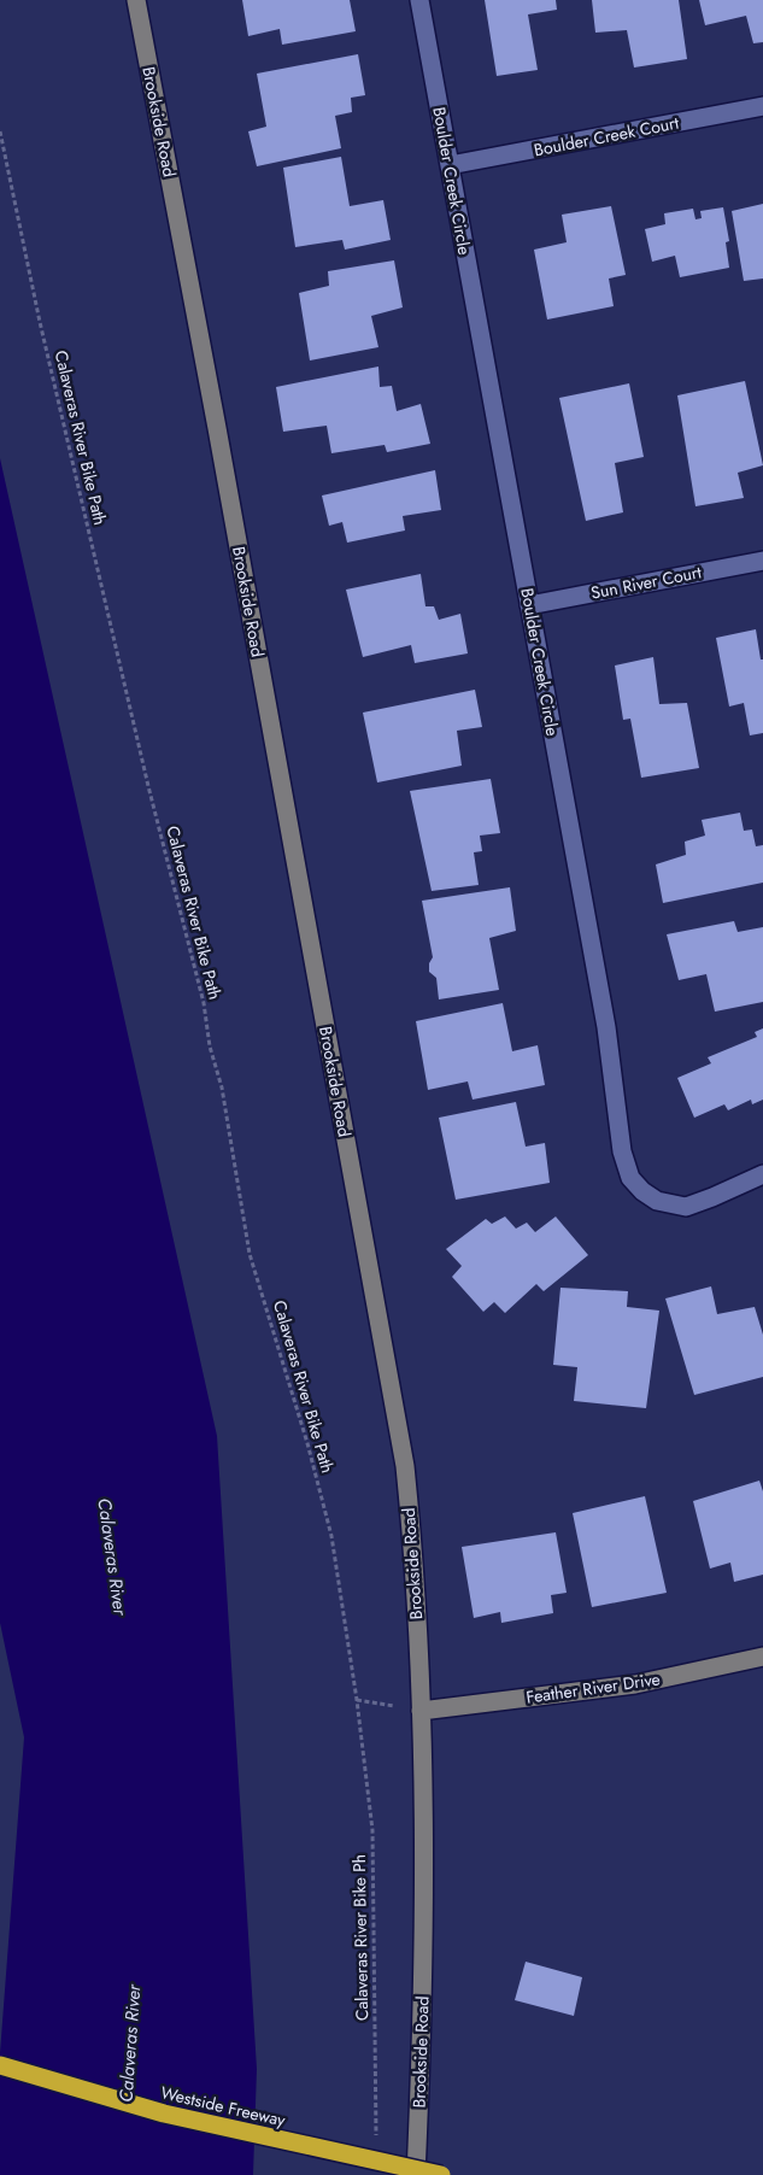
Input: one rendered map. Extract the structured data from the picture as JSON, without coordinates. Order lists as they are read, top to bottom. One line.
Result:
{"streets":{"highway":["Westside Freeway"],"street":["Brookside Road","Boulder Creek Court","Boulder Creek Circle","Sun River Court","Feather River Drive"],"path":["Calaveras River Bike Path","Calaveras River Bike Ph"]},"crossings":[["Brookside Road","Feather River Drive"],["Boulder Creek Court","Boulder Creek Circle"],["Boulder Creek Circle","Sun River Court"],["Calaveras River Bike Path","Calaveras River Bike Ph"]],"water":["Calaveras River"]}
